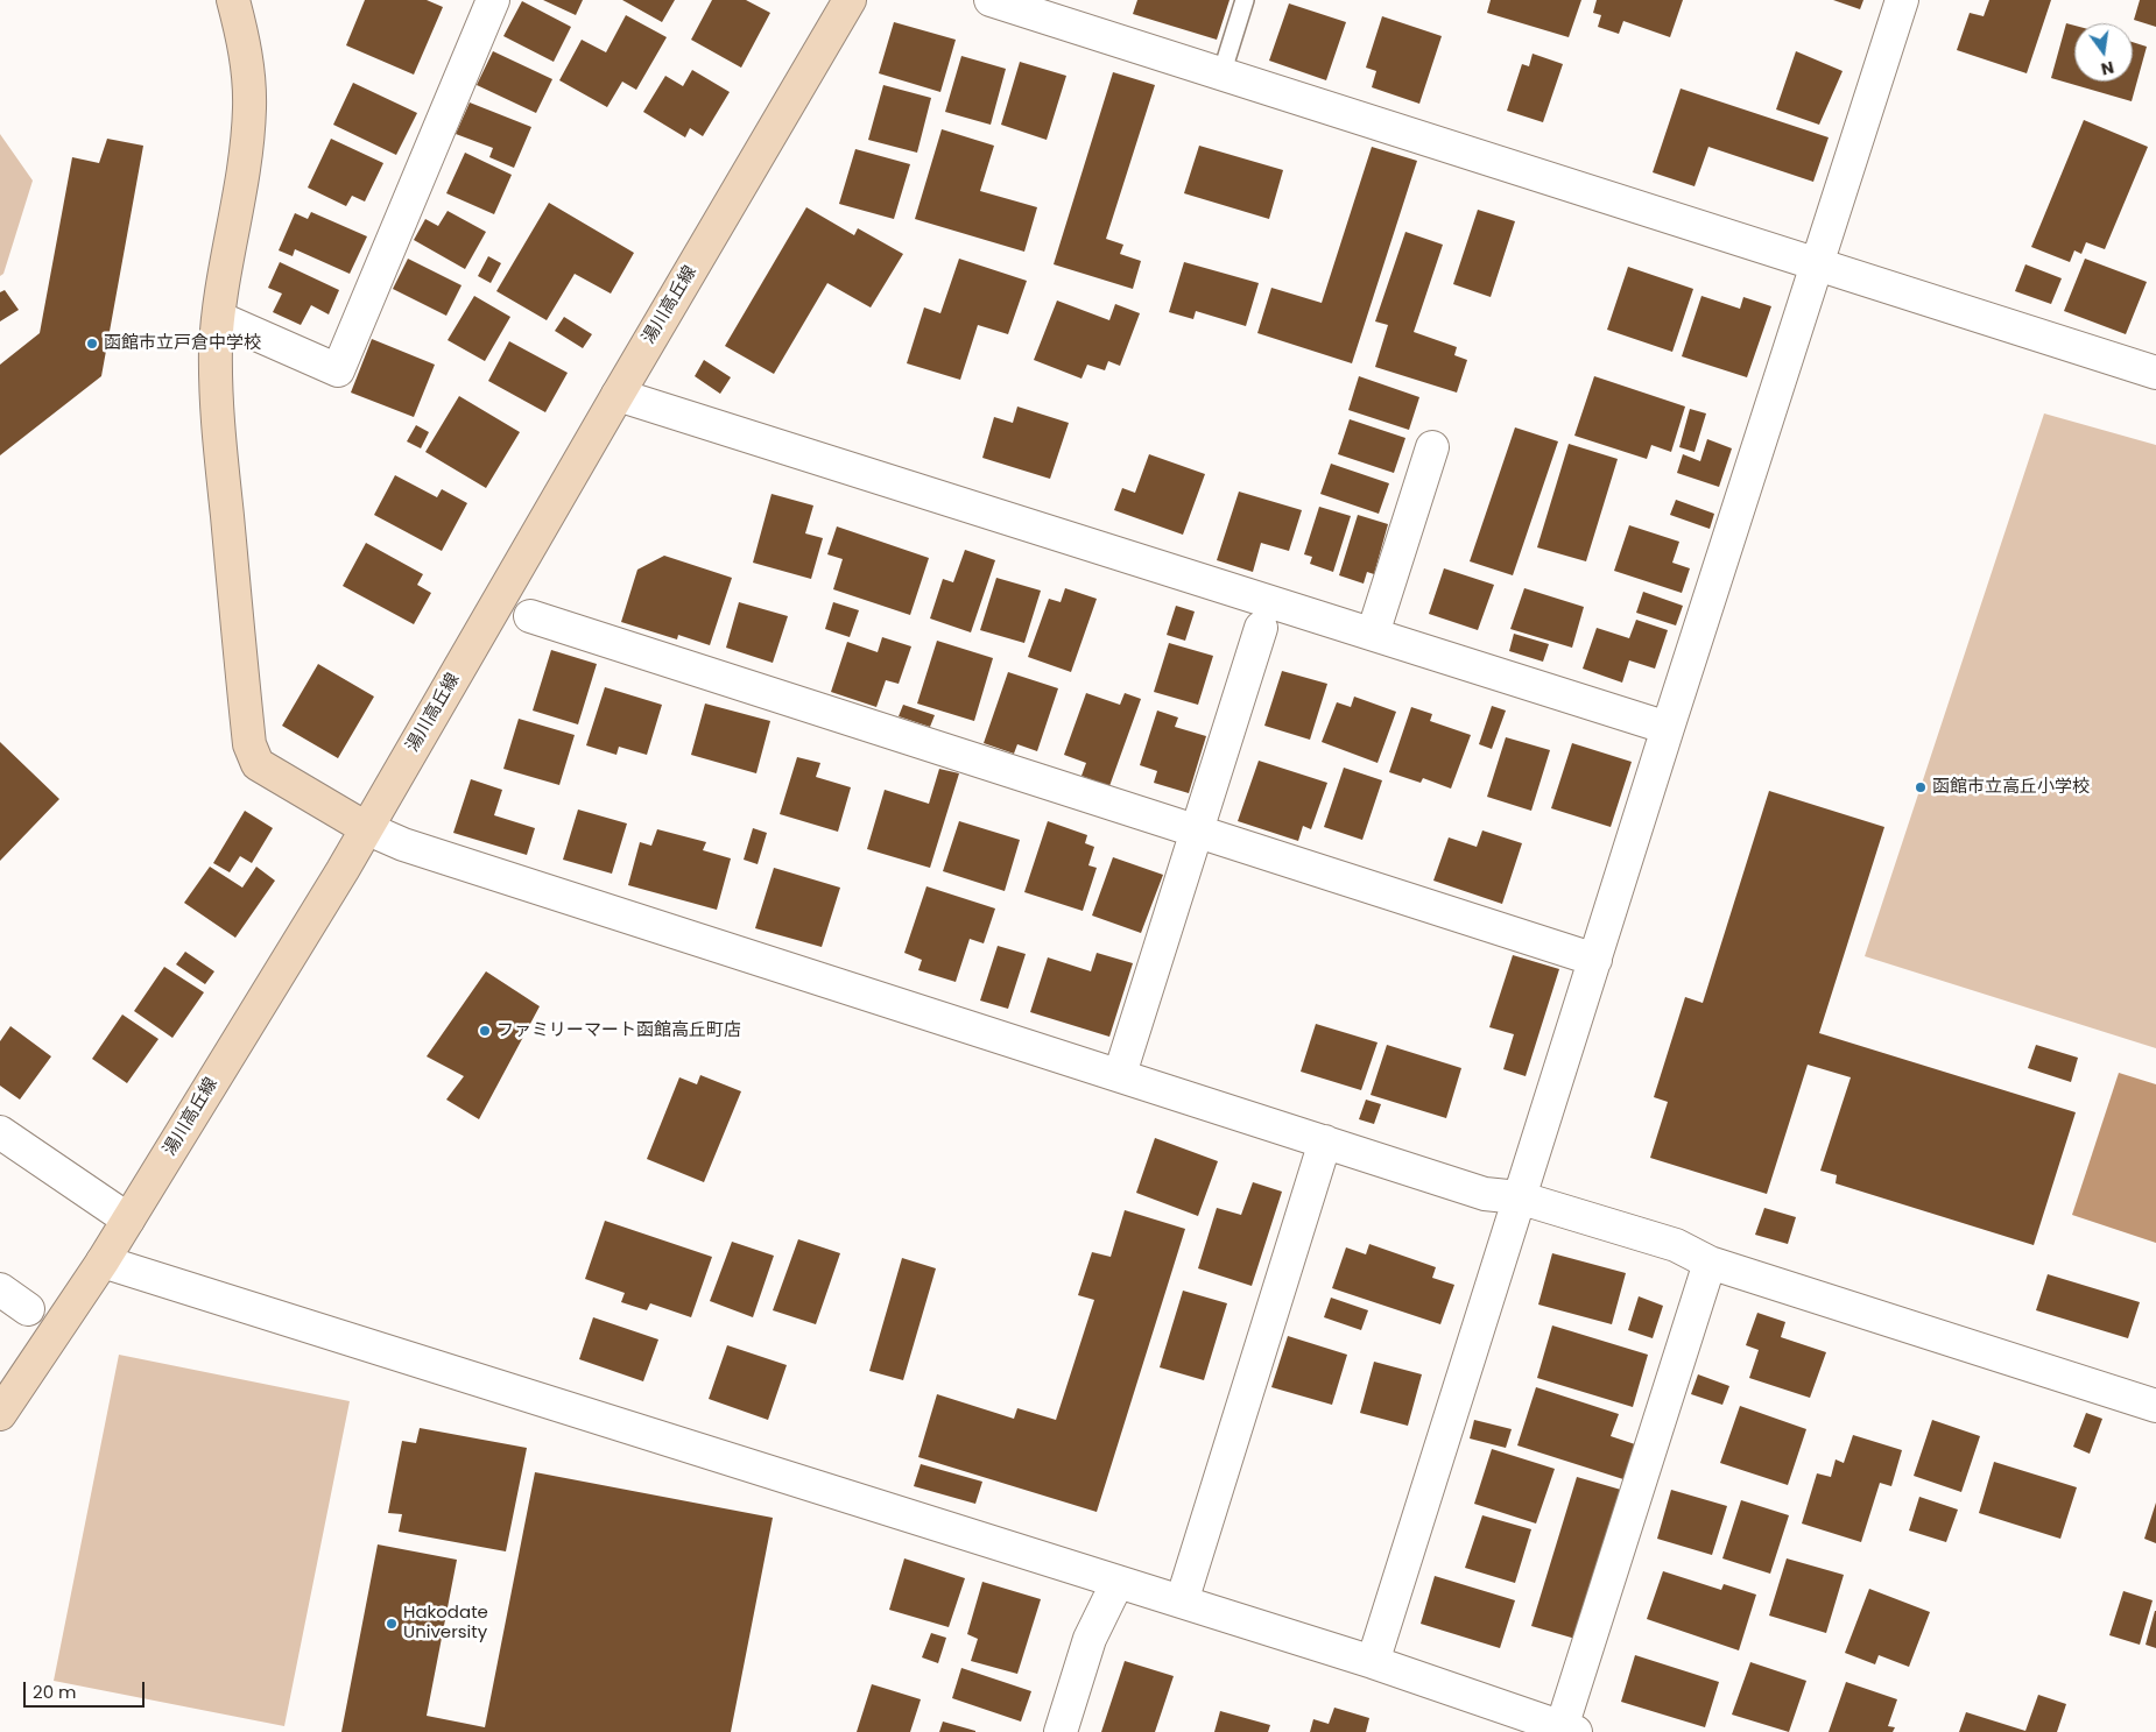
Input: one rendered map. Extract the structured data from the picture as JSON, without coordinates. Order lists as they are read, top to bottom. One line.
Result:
{"streets":{"street":["湯川高丘線"]},"places":["函館市立戸倉中学校","函館市立高丘小学校","ファミリーマート函館高丘町店","Hakodate University"],"scale_bar":"20 m","north":"bottom"}
